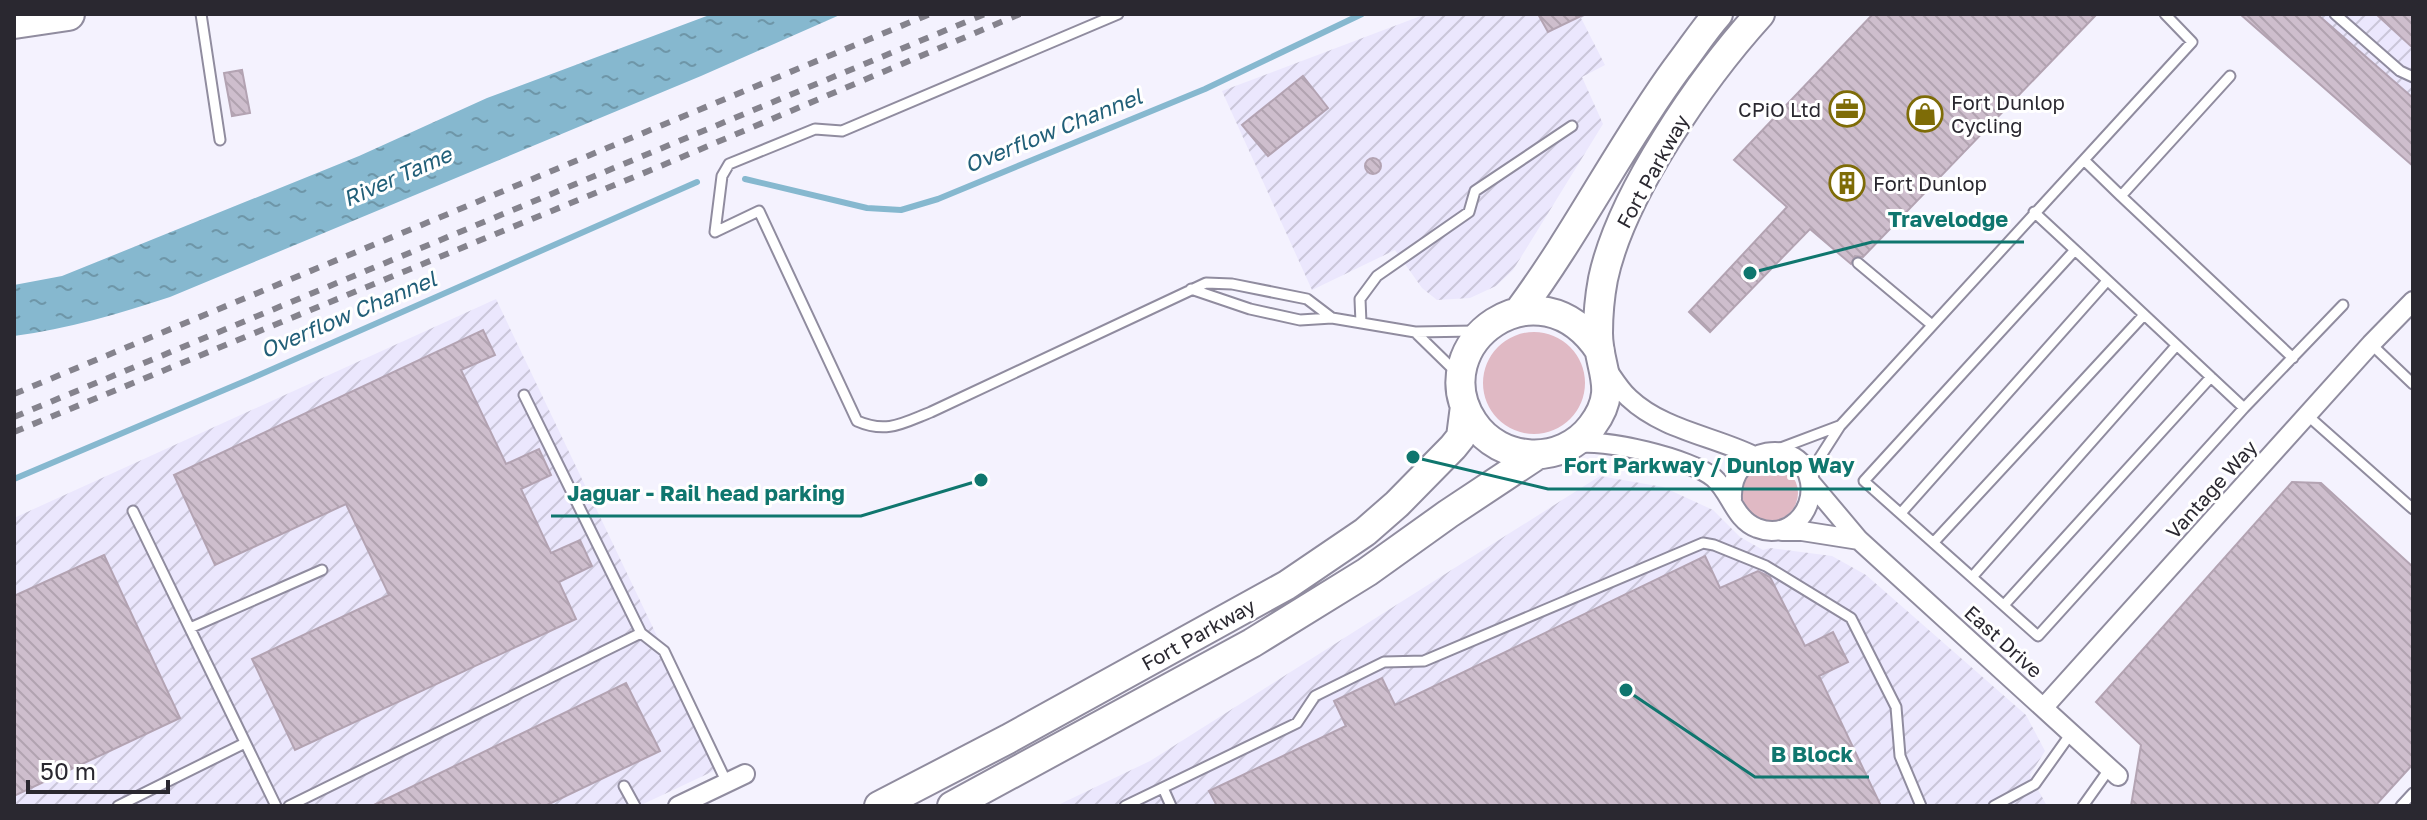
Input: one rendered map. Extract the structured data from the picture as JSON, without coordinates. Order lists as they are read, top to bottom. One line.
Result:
{"streets":{"main road":["Fort Parkway"],"street":["Vantage Way","East Drive"]},"crossings":[["Vantage Way","East Drive"]],"water":["Overflow Channel","River Tame"],"places":{"office":["CPiO Ltd"],"shop":["Fort Dunlop Cycling"],"building":["Fort Dunlop"],"other":["Travelodge","Fort Parkway / Dunlop Way","Jaguar - Rail head parking","B Block"]},"scale_bar":"50 m"}
